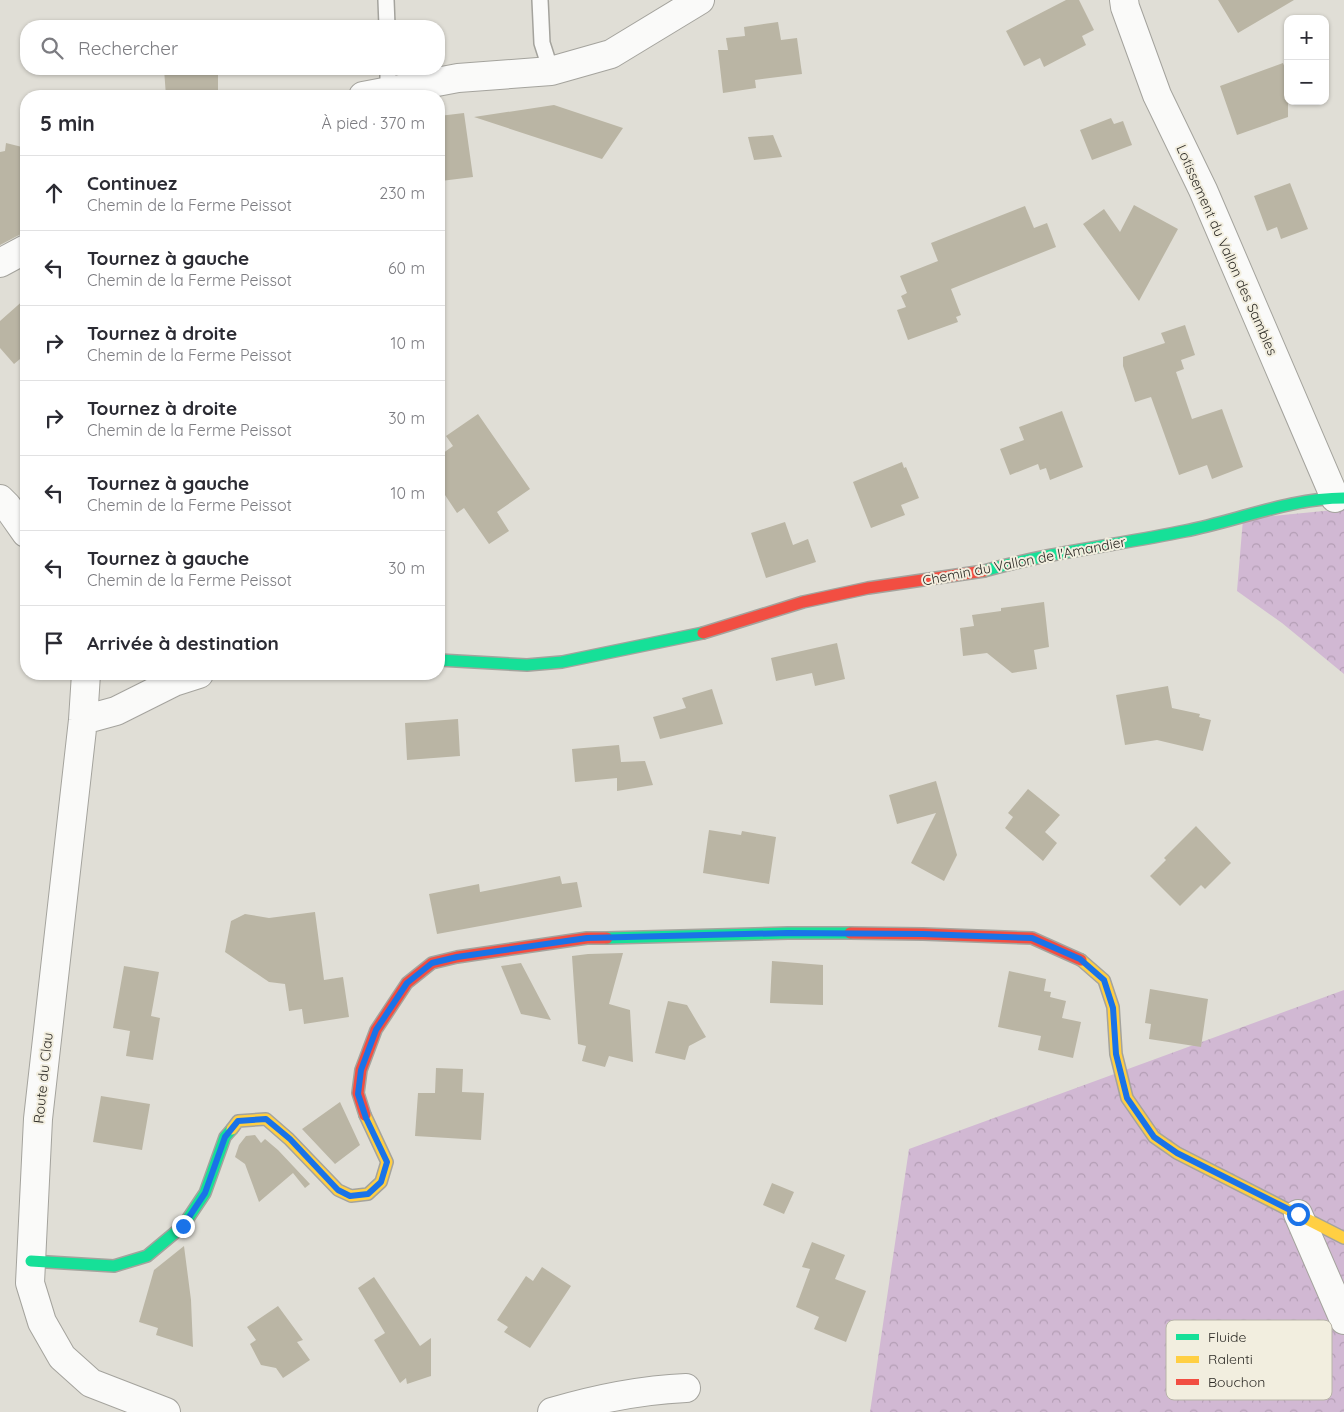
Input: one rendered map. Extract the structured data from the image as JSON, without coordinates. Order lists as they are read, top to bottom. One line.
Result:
{"streets":{"street":["Lotissement du Vallon des Sambles","Chemin du Vallon de l'Amandier","Route du Clau"]},"crossings":[["Lotissement du Vallon des Sambles","Chemin du Vallon de l'Amandier"]],"legend":["Fluide","Ralenti","Bouchon"],"page":{"map_buttons":["+","−"],"search":"Rechercher","heading":["5 min","À pied · 370 m"],"list":[["Continuez","Chemin de la Ferme Peissot","230 m"],["Tournez à gauche","Chemin de la Ferme Peissot","60 m"],["Tournez à droite","Chemin de la Ferme Peissot","10 m"],["Tournez à droite","Chemin de la Ferme Peissot","30 m"],["Tournez à gauche","Chemin de la Ferme Peissot","10 m"],["Tournez à gauche","Chemin de la Ferme Peissot","30 m"],"Arrivée à destination"]}}
